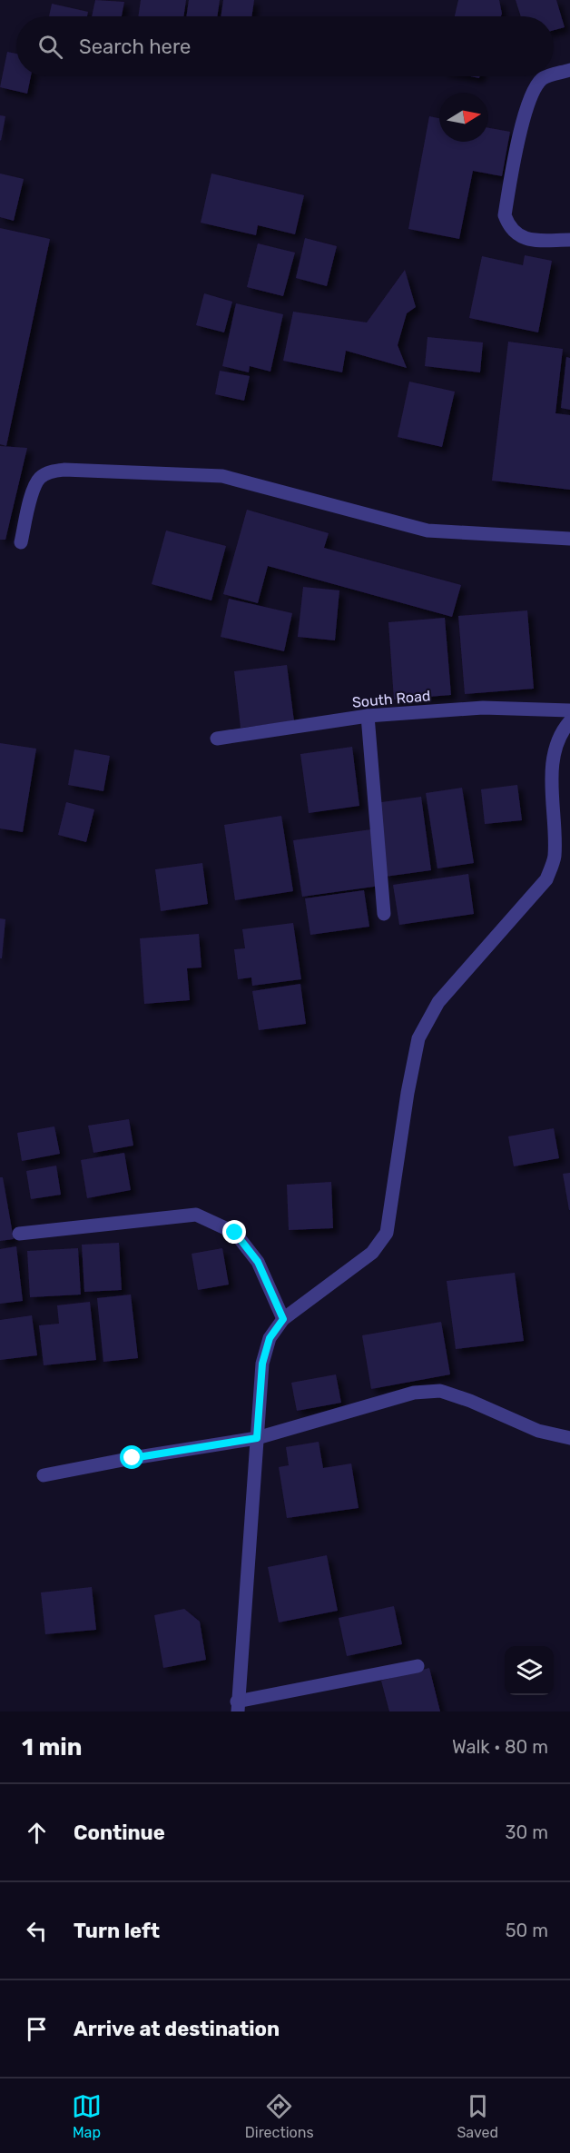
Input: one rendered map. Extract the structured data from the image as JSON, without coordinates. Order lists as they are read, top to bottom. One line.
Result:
{"streets":{"street":["South Road"]},"north":"right","page":{"search":"Search here","heading":["1 min","Walk · 80 m"],"list":[["Continue","30 m"],["Turn left","50 m"],"Arrive at destination"],"nav":["Map","Directions","Saved"]}}
